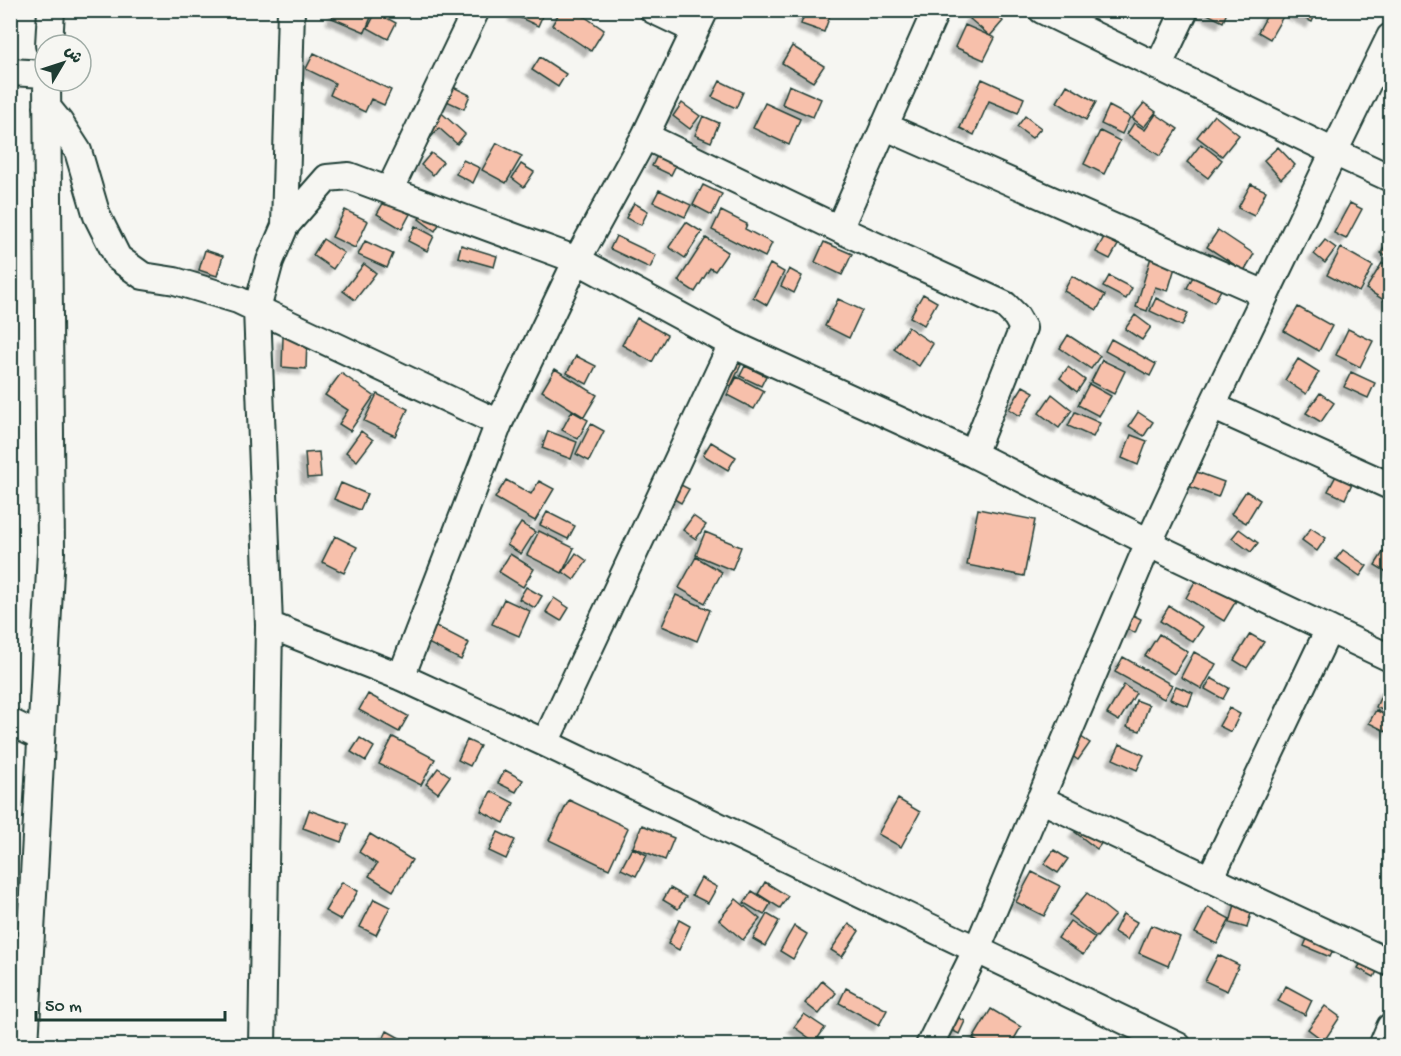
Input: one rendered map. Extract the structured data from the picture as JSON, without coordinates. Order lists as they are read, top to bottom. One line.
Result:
{"scale_bar":"50 m","north":"top right"}
